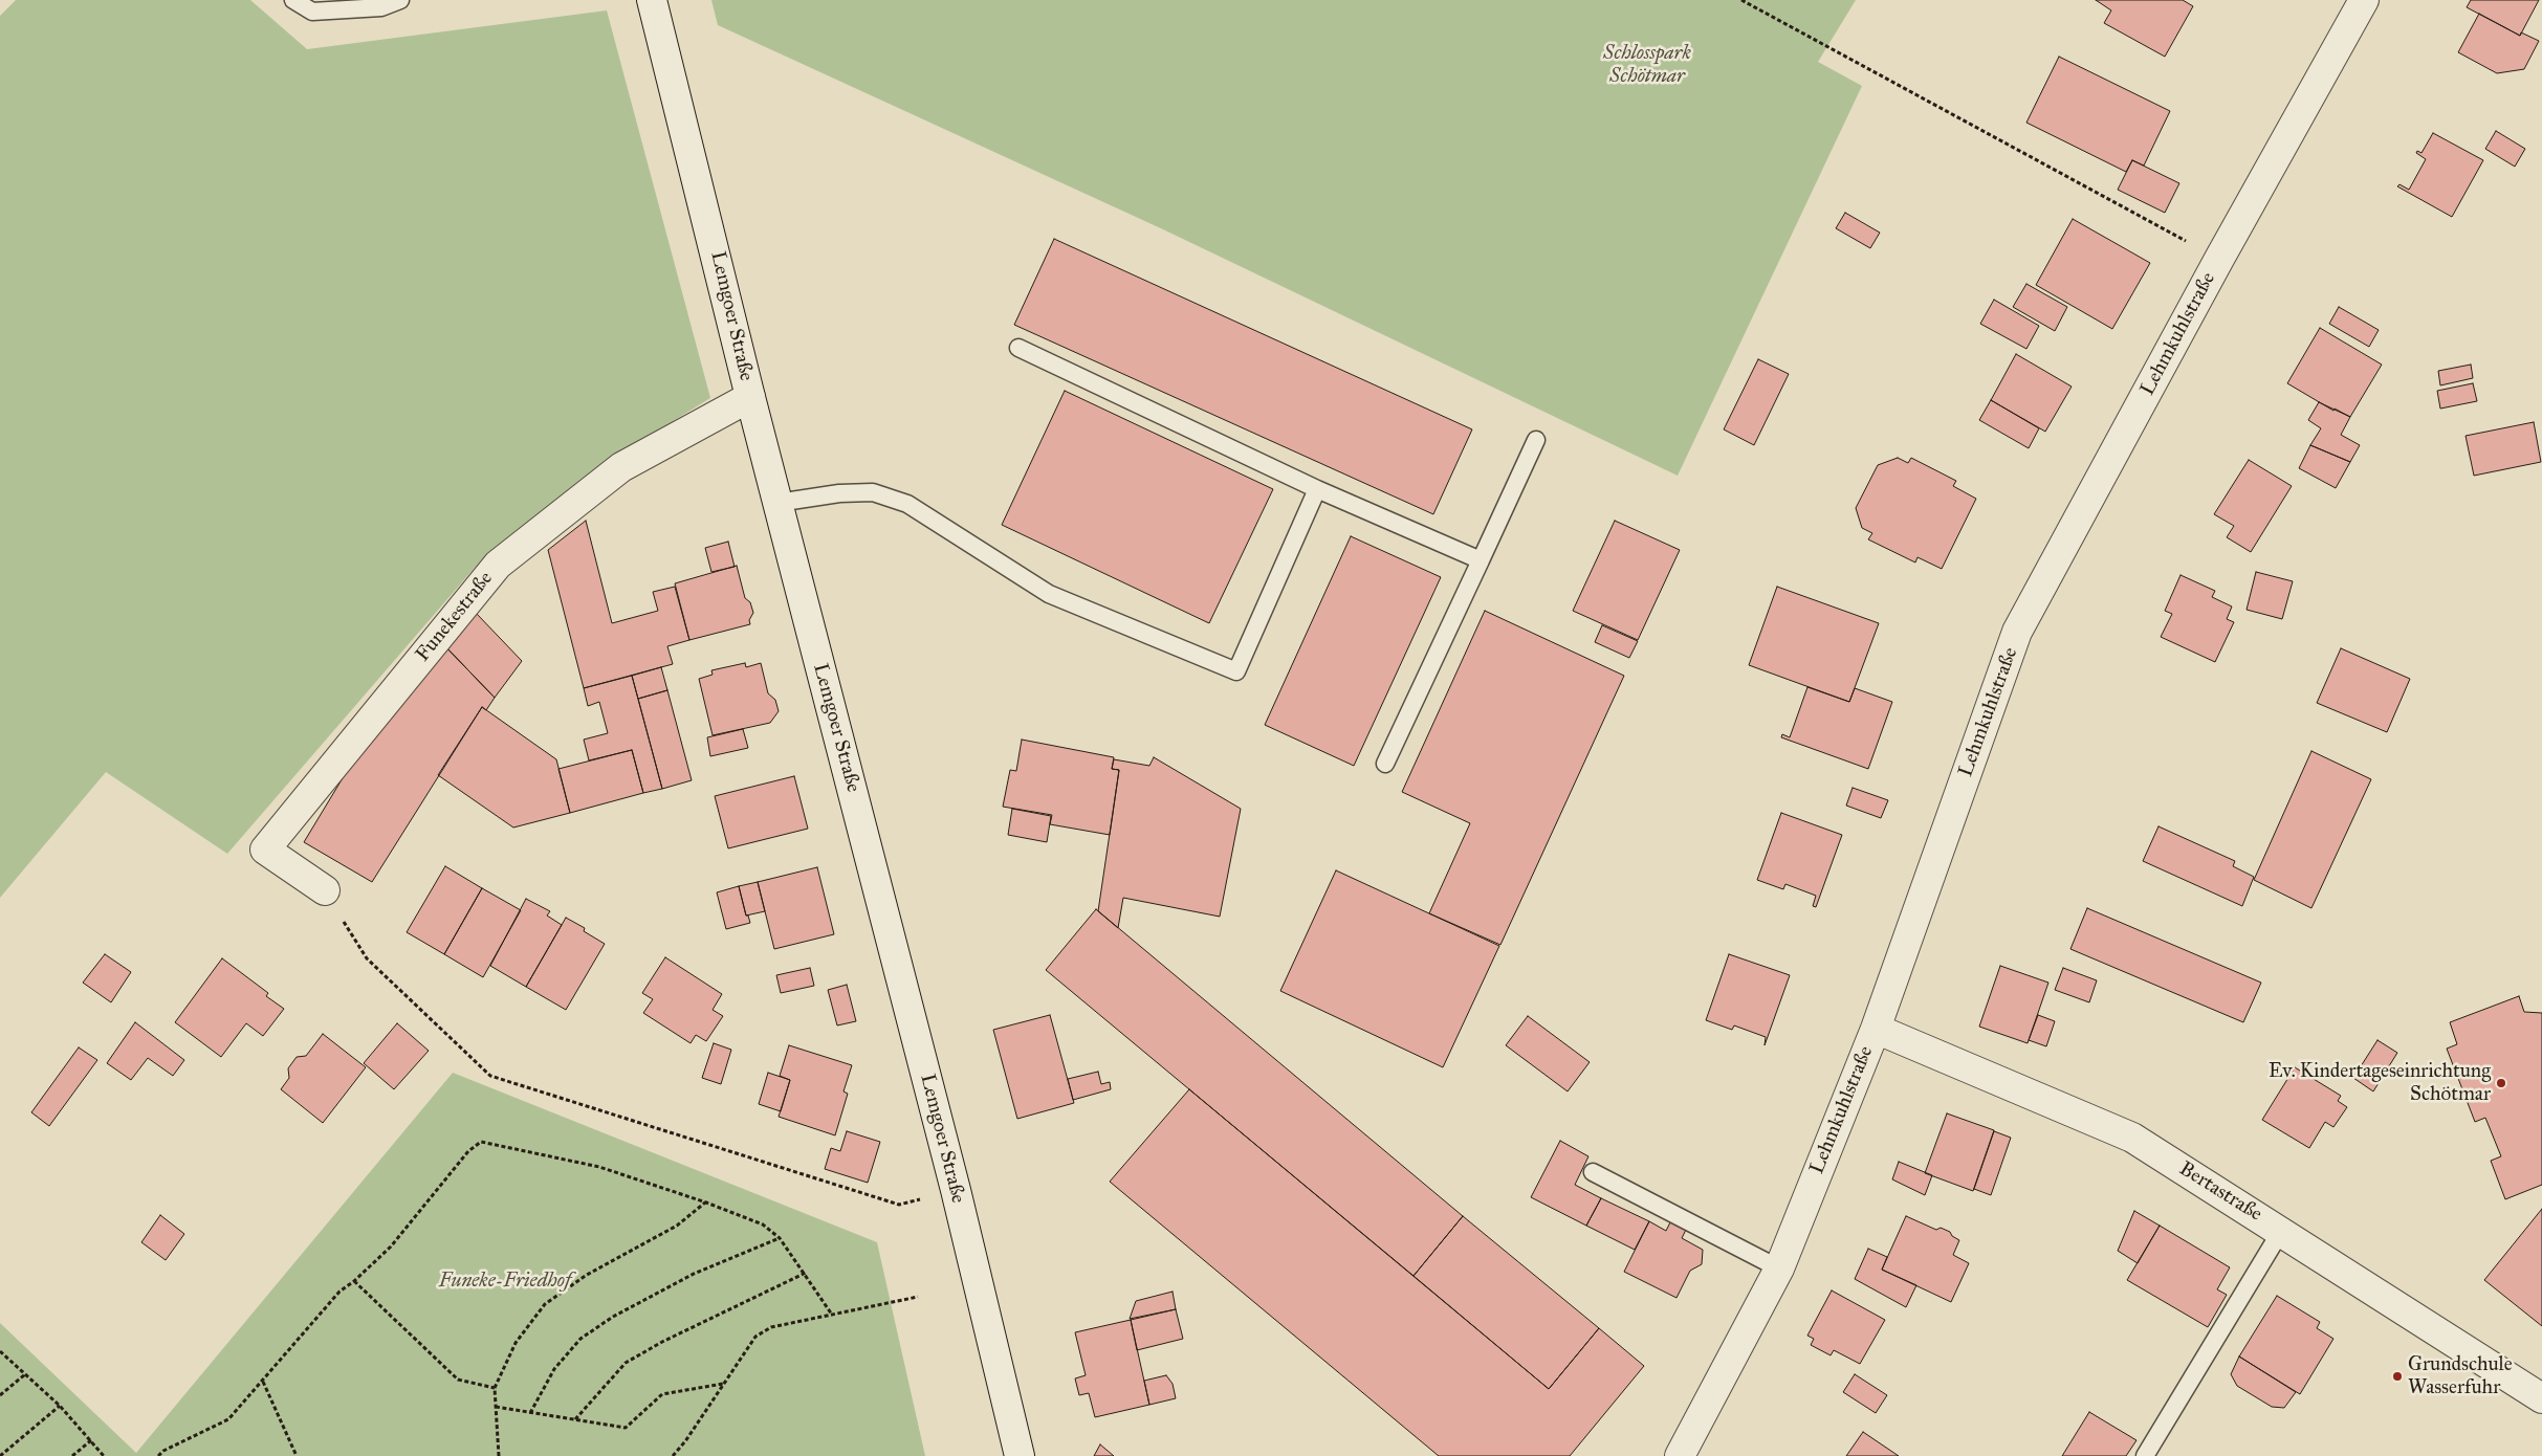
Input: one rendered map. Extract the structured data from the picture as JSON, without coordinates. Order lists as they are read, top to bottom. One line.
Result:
{"streets":{"street":["Lemgoer Straße","Lehmkuhlstraße","Funekestraße","Bertastraße"]},"crossings":[["Lemgoer Straße","Funekestraße"],["Lehmkuhlstraße","Bertastraße"]],"parks":["Schlosspark Schötmar","Funeke-Friedhof"],"places":["Ev. Kindertageseinrichtung Schötmar","Grundschule Wasserfuhr"]}
